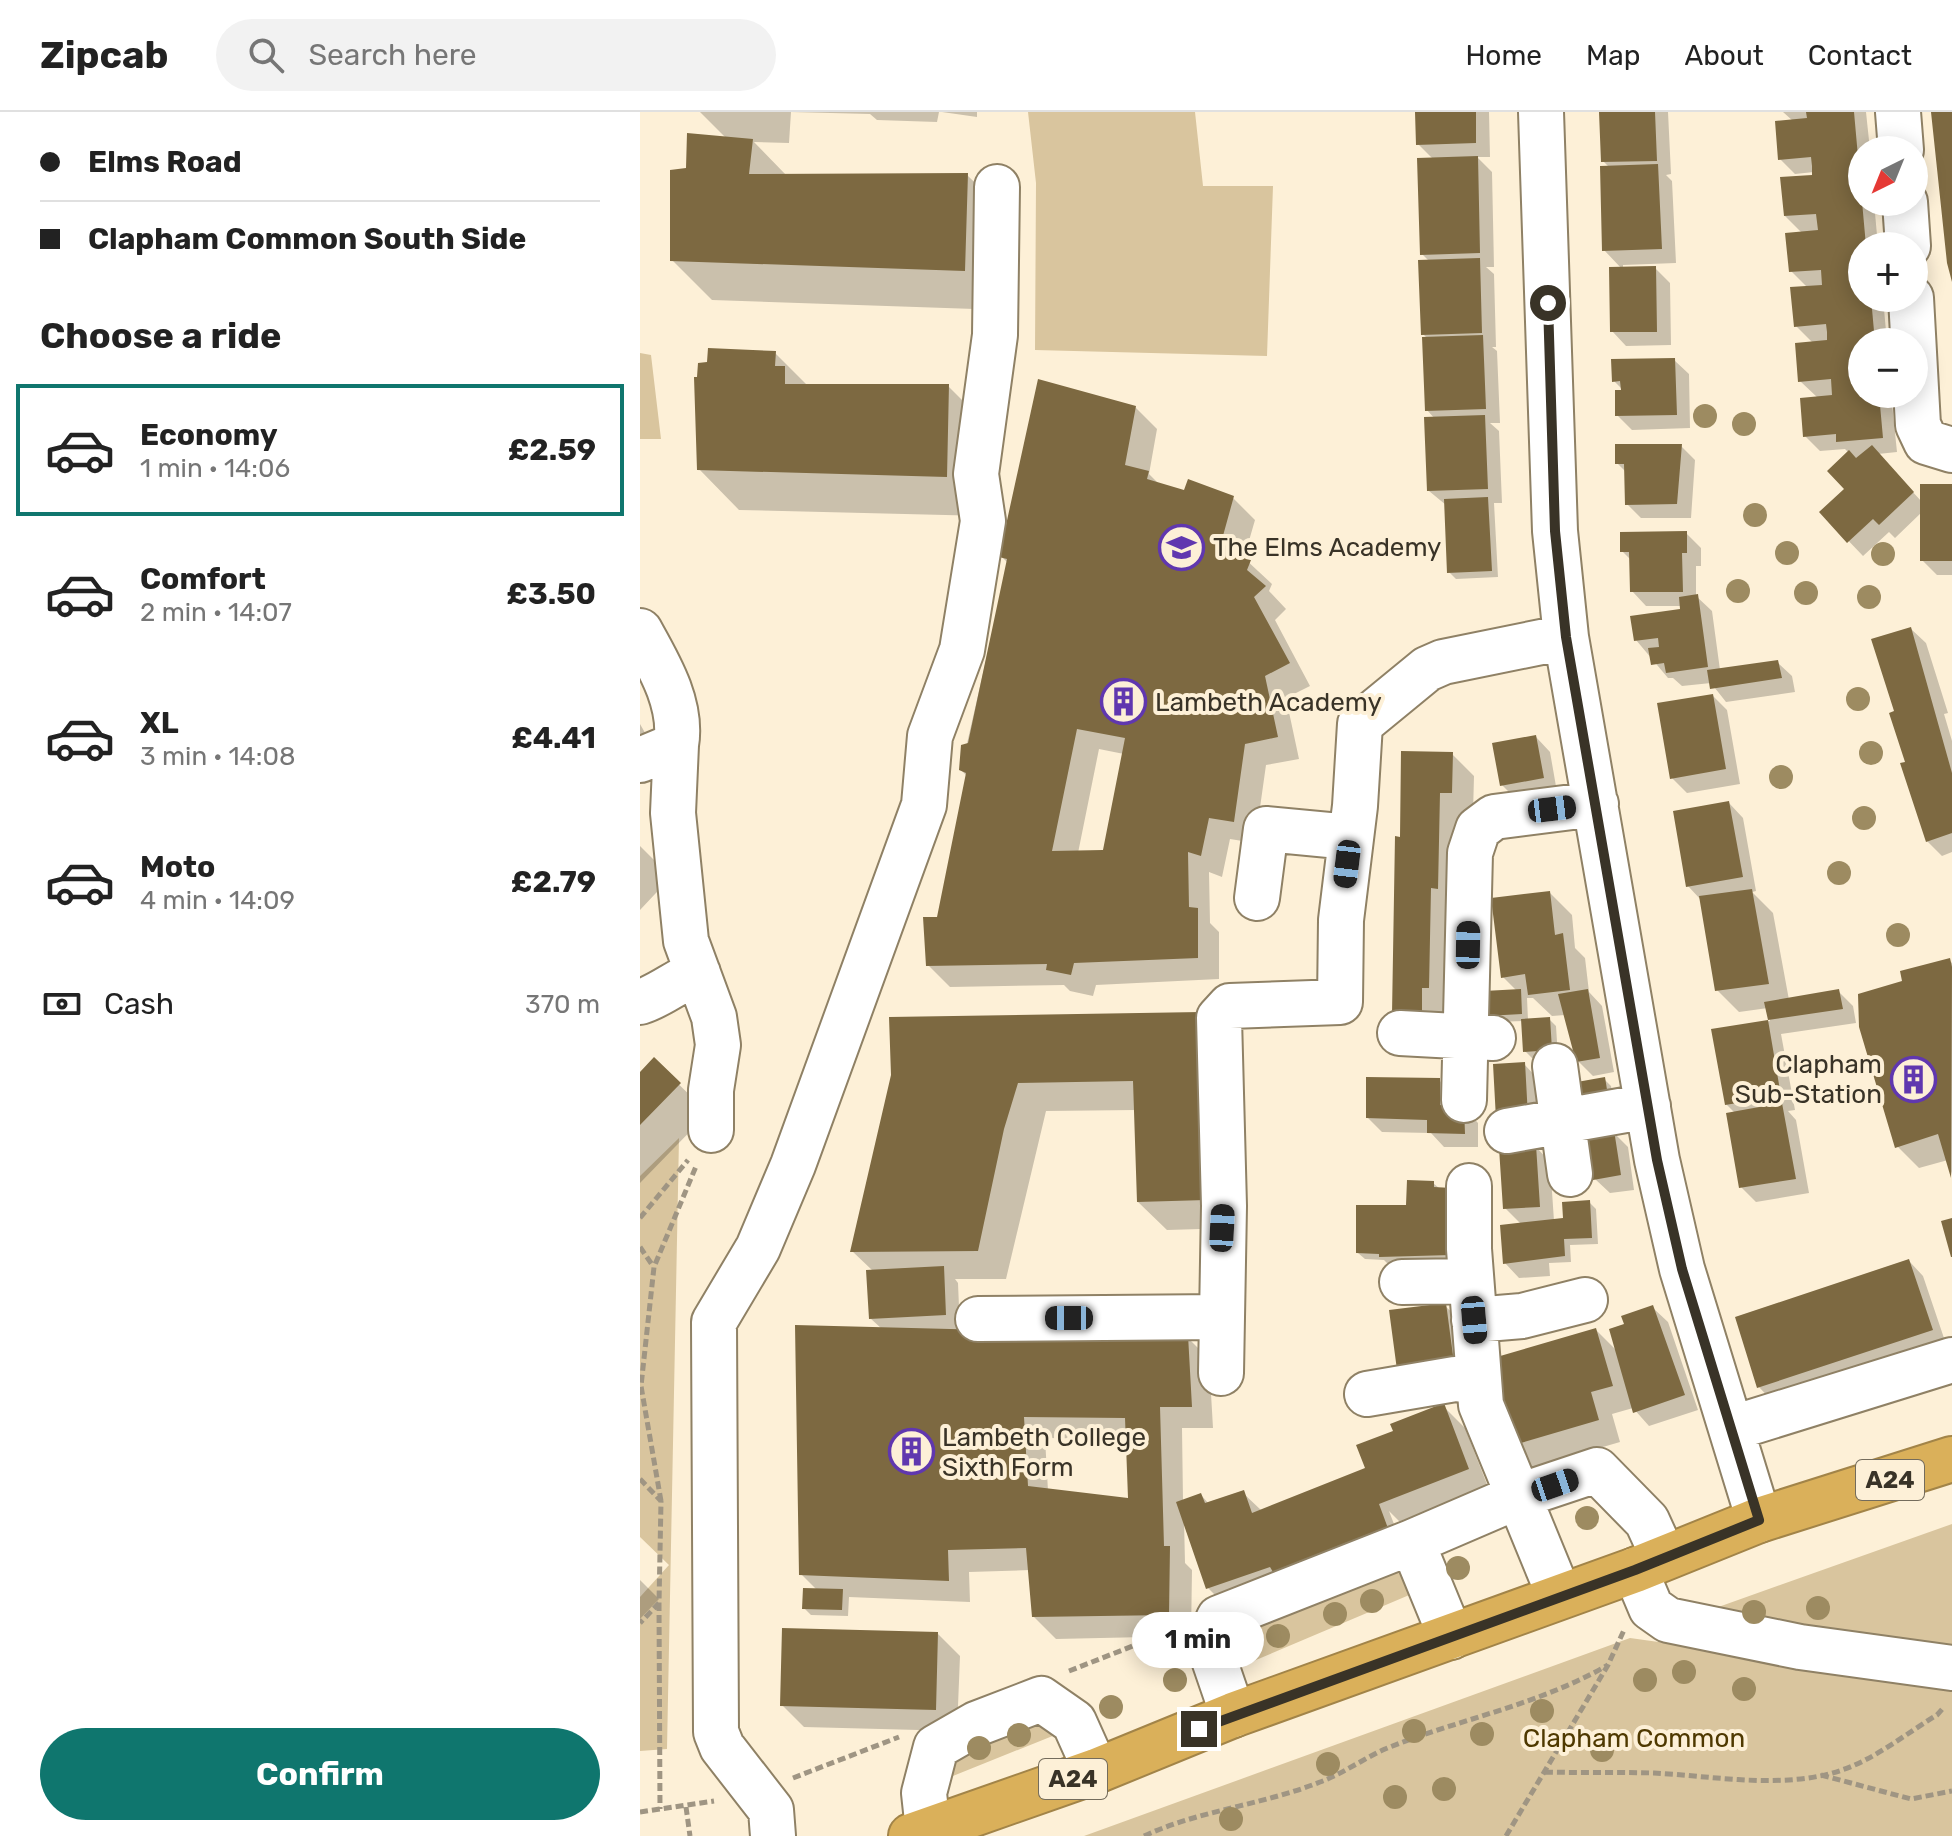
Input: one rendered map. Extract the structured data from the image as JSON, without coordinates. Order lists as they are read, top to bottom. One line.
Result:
{"streets":{"highway":["A24"]},"parks":["Clapham Common"],"places":{"school or university":["The Elms Academy"],"building":["Lambeth Academy","Clapham Sub-Station","Lambeth College Sixth Form"]},"north":"bottom left","page":{"header":"Zipcab","search":"Search here","nav":["Home","Map","About","Contact"],"banner":["Elms Road","Clapham Common South Side"],"map_buttons":["+","−"],"heading":"Choose a ride","list":[{"name":"Economy","note":"1 min · 14:06","value":"£2.59"},{"name":"Comfort","note":"2 min · 14:07","value":"£3.50"},{"name":"XL","note":"3 min · 14:08","value":"£4.41"},{"name":"Moto","note":"4 min · 14:09","value":"£2.79"}],"pay":["Cash","370 m"],"bubble":"1 min","buttons":"Confirm"}}
